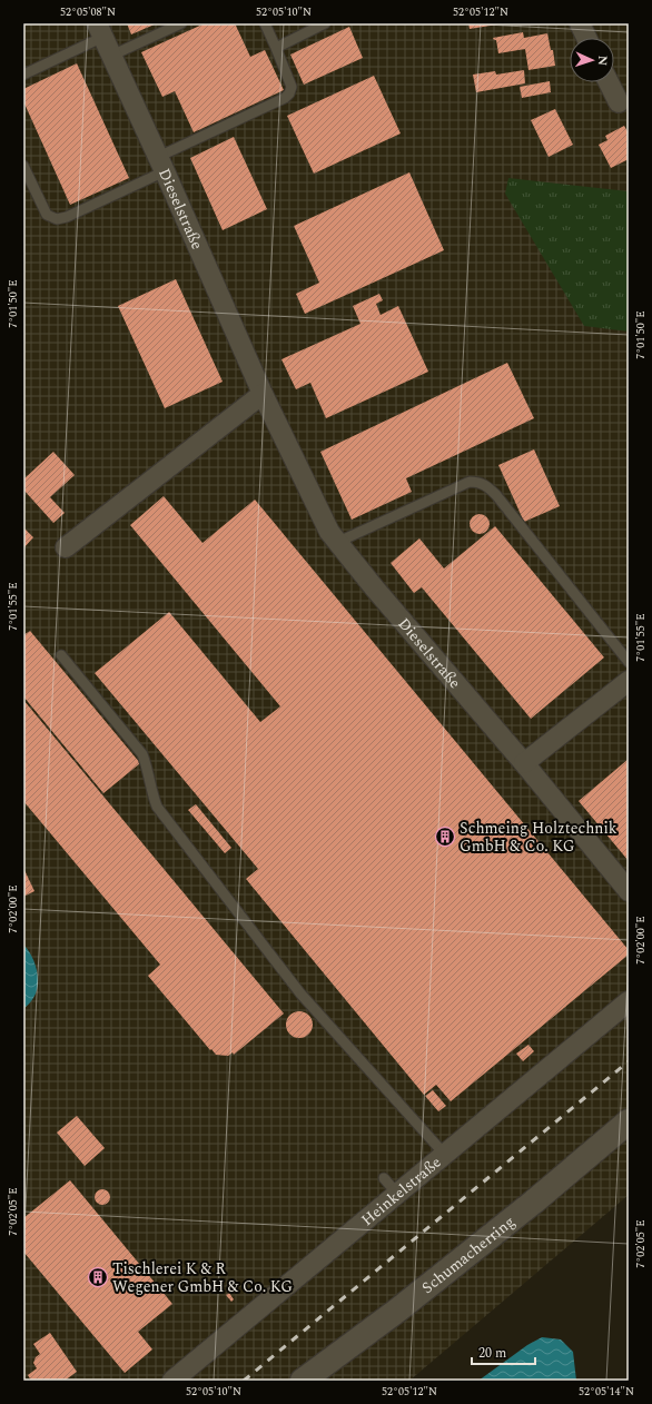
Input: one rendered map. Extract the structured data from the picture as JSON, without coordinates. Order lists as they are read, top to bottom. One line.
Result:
{"streets":{"main road":["Schumacherring"],"street":["Dieselstraße","Heinkelstraße"]},"places":{"building":["Schmeing Holztechnik GmbH & Co. KG","Tischlerei K & R Wegener GmbH & Co. KG"]},"scale_bar":"20 m","north":"right","coordinates":["52°05'08\"N","52°05'10\"N","52°05'12\"N","7°01'50\"E","7°01'55\"E","7°02'00\"E","7°02'05\"E","52°05'14\"N"]}
